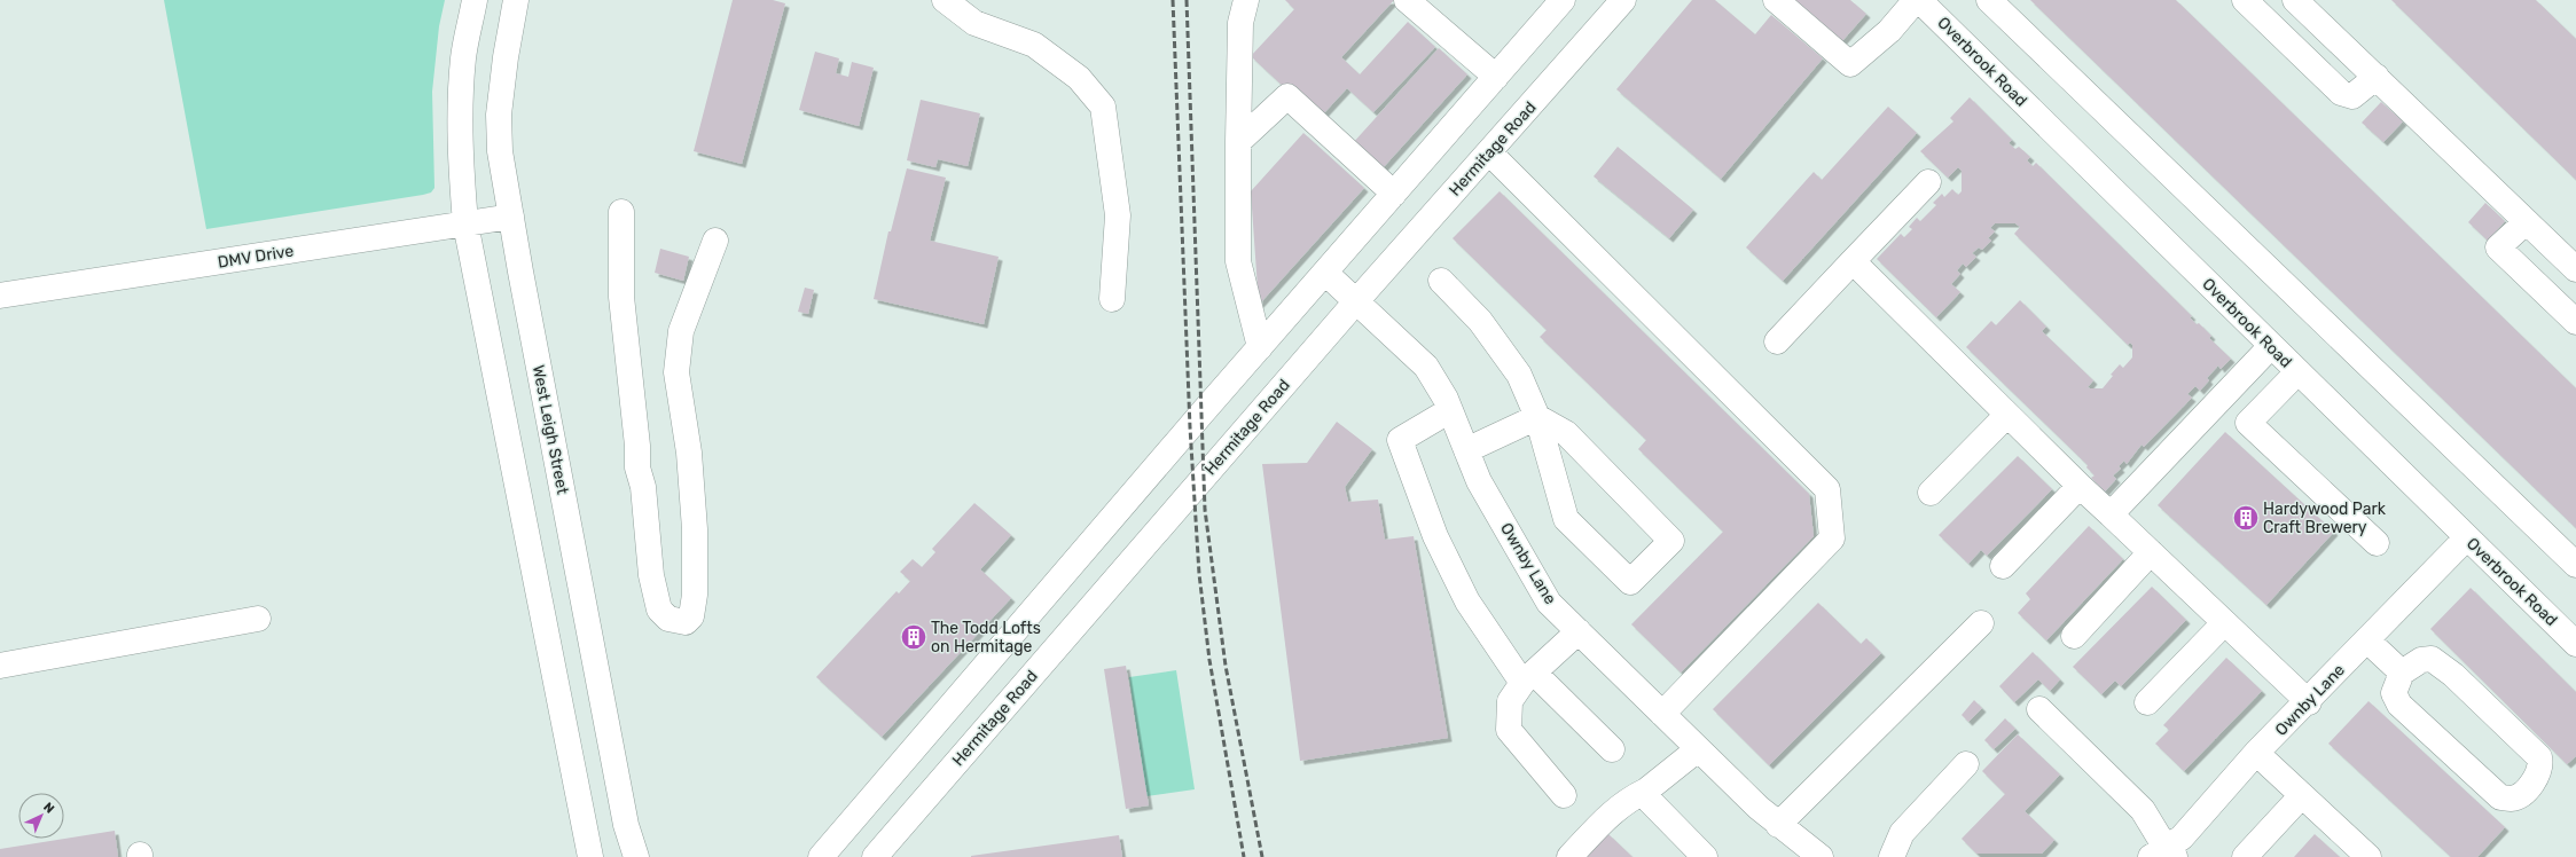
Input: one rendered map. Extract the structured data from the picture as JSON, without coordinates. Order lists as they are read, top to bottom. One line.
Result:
{"streets":{"street":["Overbrook Road","Hermitage Road","DMV Drive","West Leigh Street","Ownby Lane"]},"crossings":[["Overbrook Road","Ownby Lane"],["Hermitage Road","Ownby Lane"],["DMV Drive","West Leigh Street"]],"places":{"building":["Hardywood Park Craft Brewery","The Todd Lofts on Hermitage"]},"north":"top right"}
